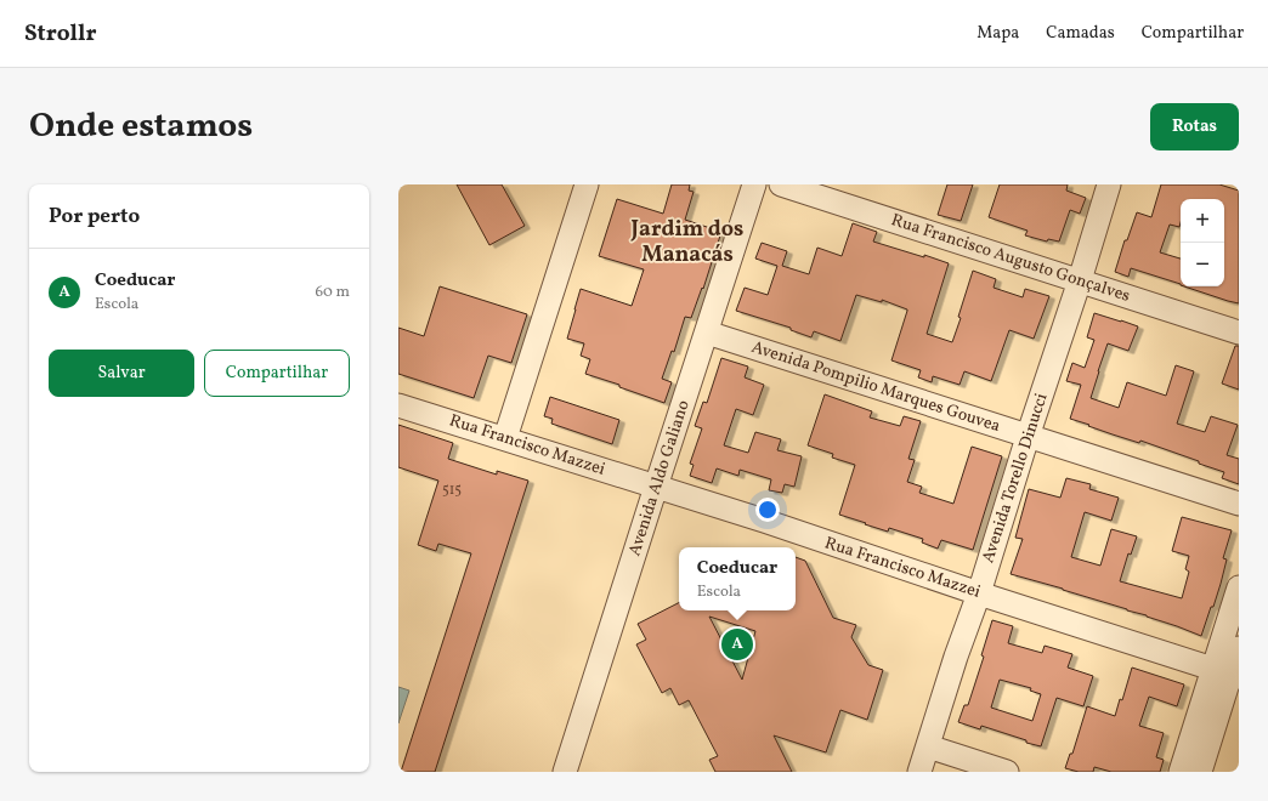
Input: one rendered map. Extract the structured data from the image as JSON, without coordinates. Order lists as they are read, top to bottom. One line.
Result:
{"streets":{"street":["Rua Francisco Augusto Gonçalves","Avenida Pompilio Marques Gouvea","Rua Francisco Mazzei","Avenida Aldo Galiano","Avenida Torello Dinucci"]},"crossings":[["Rua Francisco Augusto Gonçalves","Avenida Torello Dinucci"],["Avenida Pompilio Marques Gouvea","Avenida Aldo Galiano"],["Avenida Pompilio Marques Gouvea","Avenida Torello Dinucci"],["Rua Francisco Mazzei","Avenida Aldo Galiano"],["Rua Francisco Mazzei","Avenida Torello Dinucci"]],"districts":["Jardim dos Manacás"],"house_numbers":["515"],"page":{"header":"Strollr","nav":["Mapa","Camadas","Compartilhar"],"title":"Onde estamos","buttons":["Rotas",["Salvar","Compartilhar"]],"heading":"Por perto","map_buttons":["+","−"],"list":[{"mark":"A","name":"Coeducar","note":"Escola","value":"60 m"}],"popup":["Coeducar","Escola"],"pins":"A"}}
